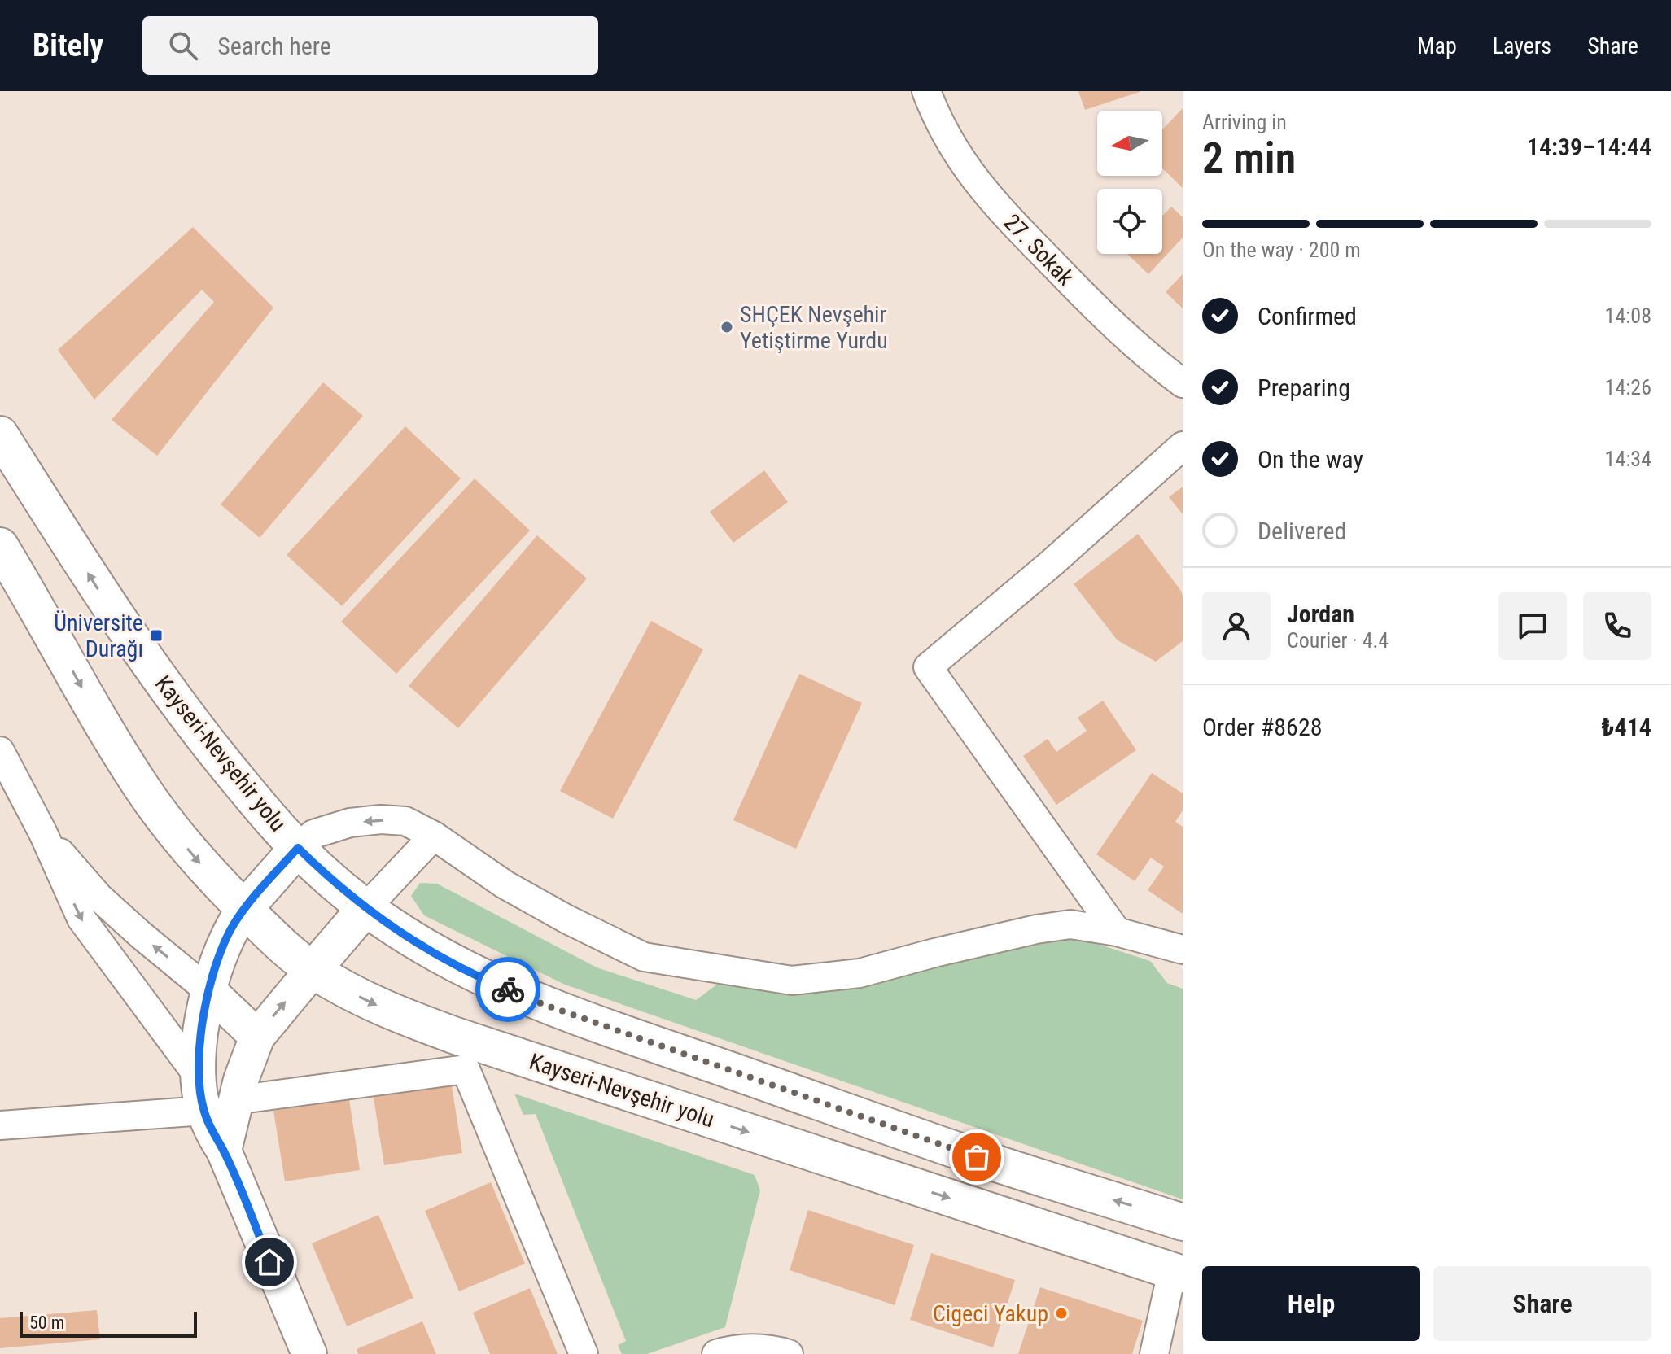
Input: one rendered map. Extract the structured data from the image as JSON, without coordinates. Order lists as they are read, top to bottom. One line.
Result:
{"streets":{"highway":["Kayseri-Nevşehir yolu"],"street":["27. Sokak"]},"places":{"other":["SHÇEK Nevşehir Yetiştirme Yurdu","Cigeci Yakup"],"transit":["Üniversite Durağı"]},"scale_bar":"50 m","north":"left","page":{"header":"Bitely","search":"Search here","nav":["Map","Layers","Share"],"heading":["2 min","Arriving in","14:39–14:44"],"panel":["Jordan","Courier · 4.4","Order #8628","₺414"],"bar":"On the way · 200 m","list":[["Confirmed","14:08"],["Preparing","14:26"],["On the way","14:34"],"Delivered"],"buttons":["Help","Share"],"scale":"50 m"}}
